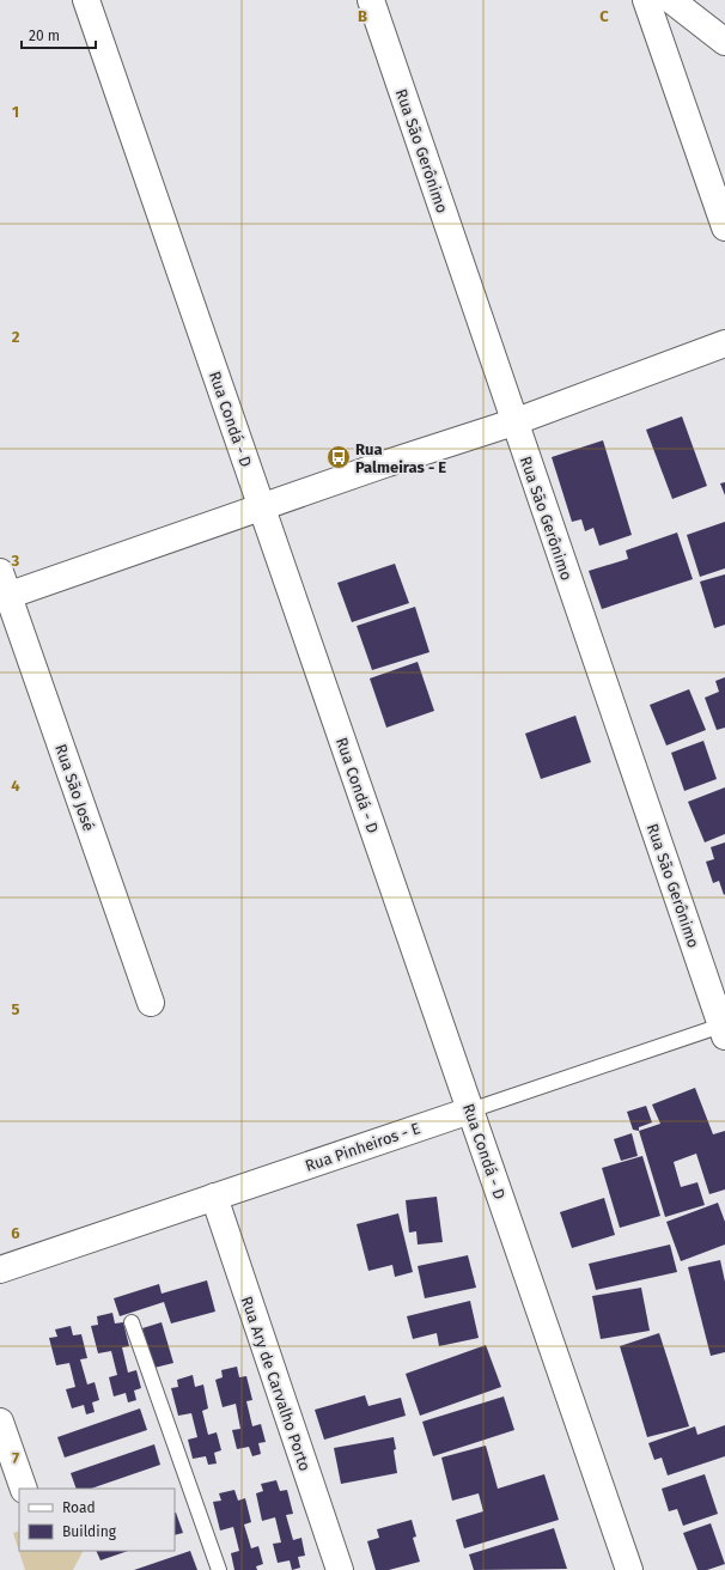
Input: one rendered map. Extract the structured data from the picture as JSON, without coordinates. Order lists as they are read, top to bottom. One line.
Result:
{"streets":{"street":["Rua São Gerônimo","Rua Condá - D","Rua São José","Rua Pinheiros - E","Rua Ary de Carvalho Porto"]},"crossings":[["Rua São Gerônimo","Rua Pinheiros - E"],["Rua Condá - D","Rua Pinheiros - E"],["Rua Pinheiros - E","Rua Ary de Carvalho Porto"]],"places":{"bus stop":["Rua Palmeiras - E"]},"legend":["Road","Building"],"scale_bar":"20 m","grid":{"columns":["B","C"],"rows":["1","2","3","4","5","6","7"]}}
